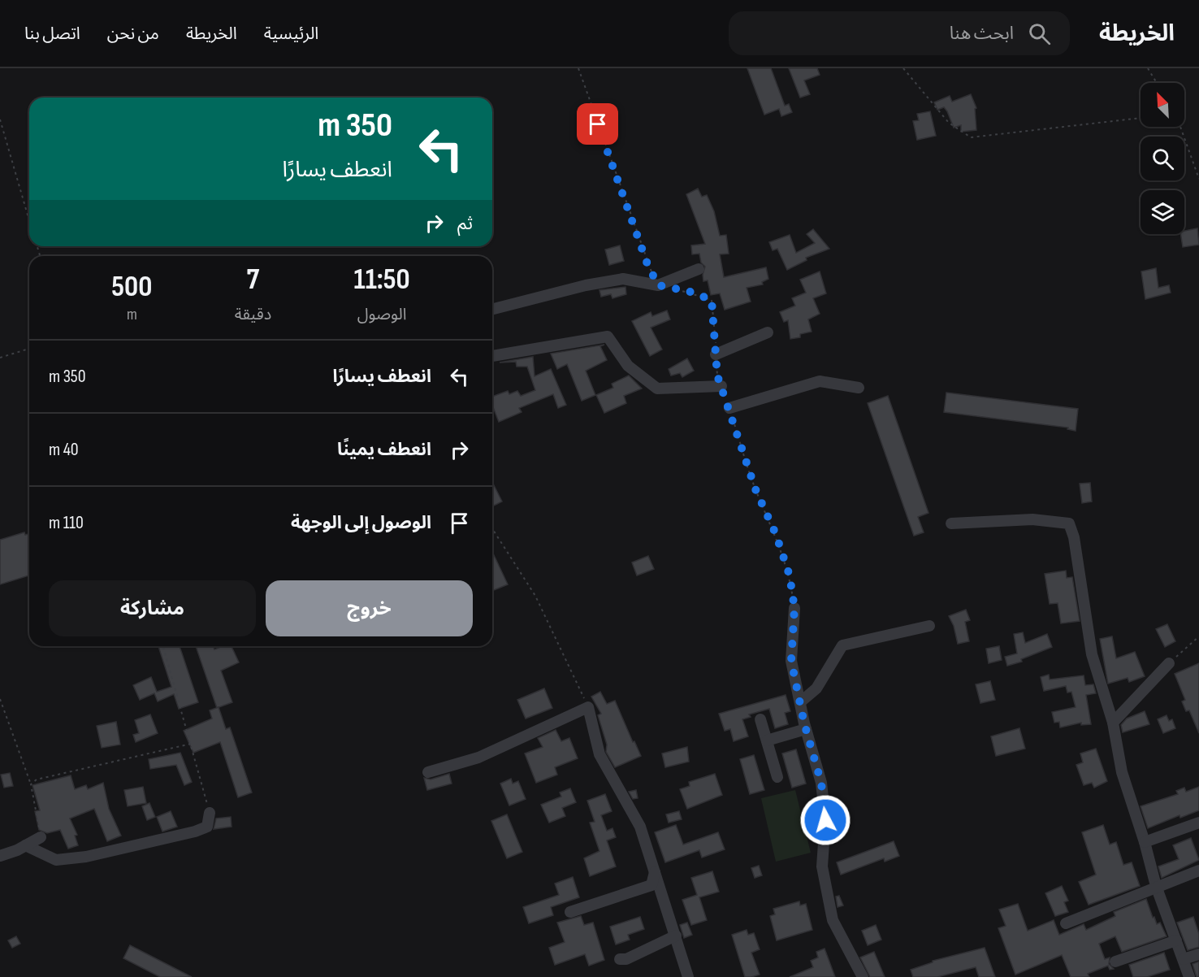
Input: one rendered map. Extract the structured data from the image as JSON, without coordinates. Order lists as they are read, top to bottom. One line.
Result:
{"north":"top left","page":{"header":"الخريطة","search":"ابحث هنا","nav":["الرئيسية","الخريطة","من نحن","اتصل بنا"],"turn":["350 m","انعطف يسارًا"],"then":"ثم","eta":["11:50","الوصول","7","دقيقة","500","m"],"list":[{"name":"انعطف يسارًا","value":"350 m"},{"name":"انعطف يمينًا","value":"40 m"},{"name":"الوصول إلى الوجهة","value":"110 m"}],"buttons":["خروج","مشاركة"]}}
